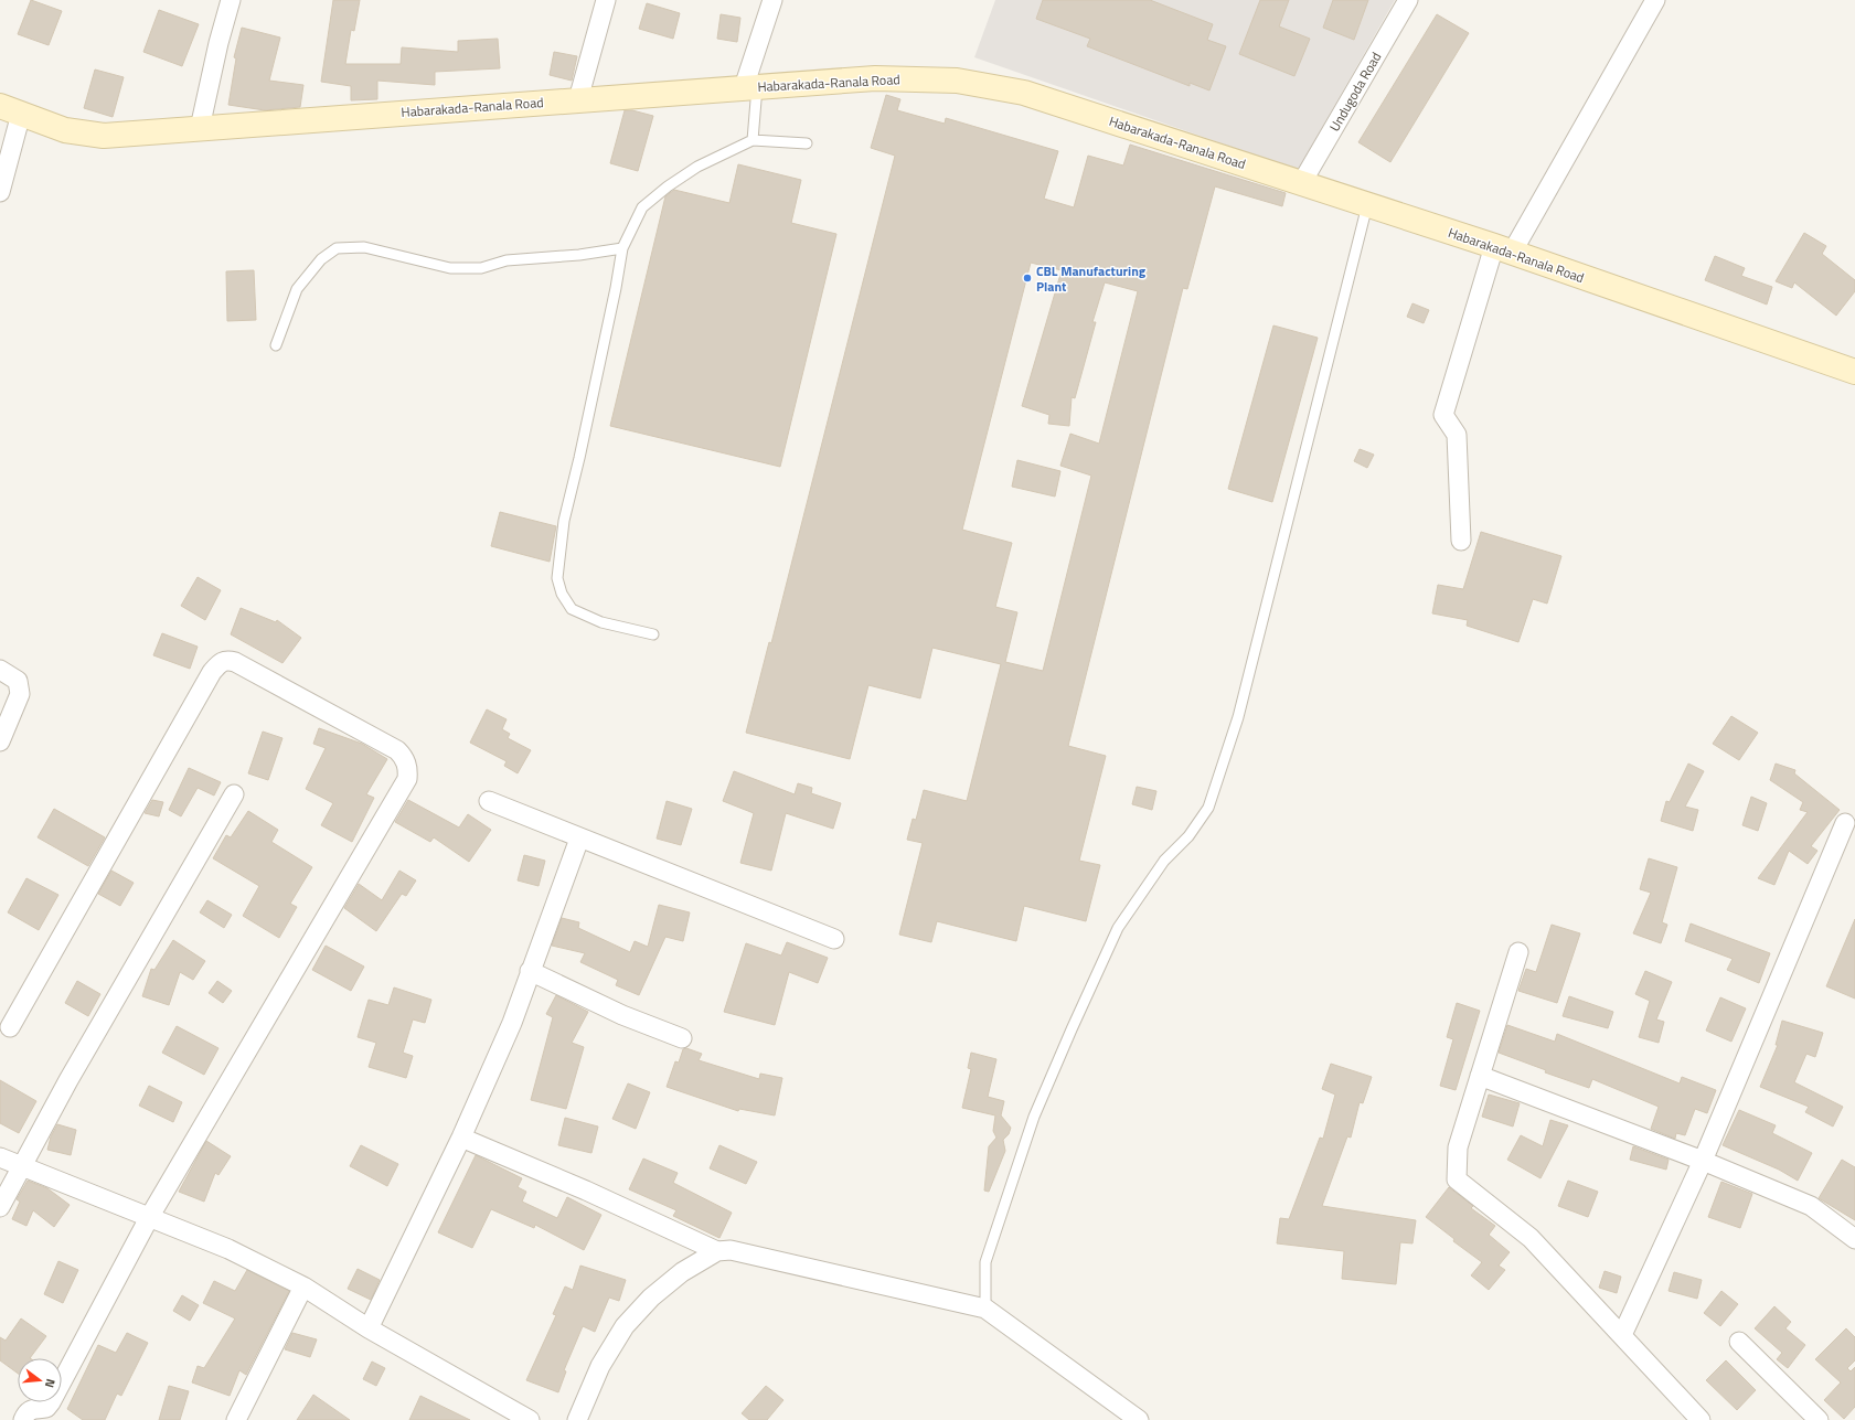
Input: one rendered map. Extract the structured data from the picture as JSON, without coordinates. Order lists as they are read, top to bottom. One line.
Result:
{"streets":{"main road":["Habarakada-Ranala Road"],"street":["Undugoda Road"]},"crossings":[["Habarakada-Ranala Road","Undugoda Road"]],"places":["CBL Manufacturing Plant"],"north":"right"}
